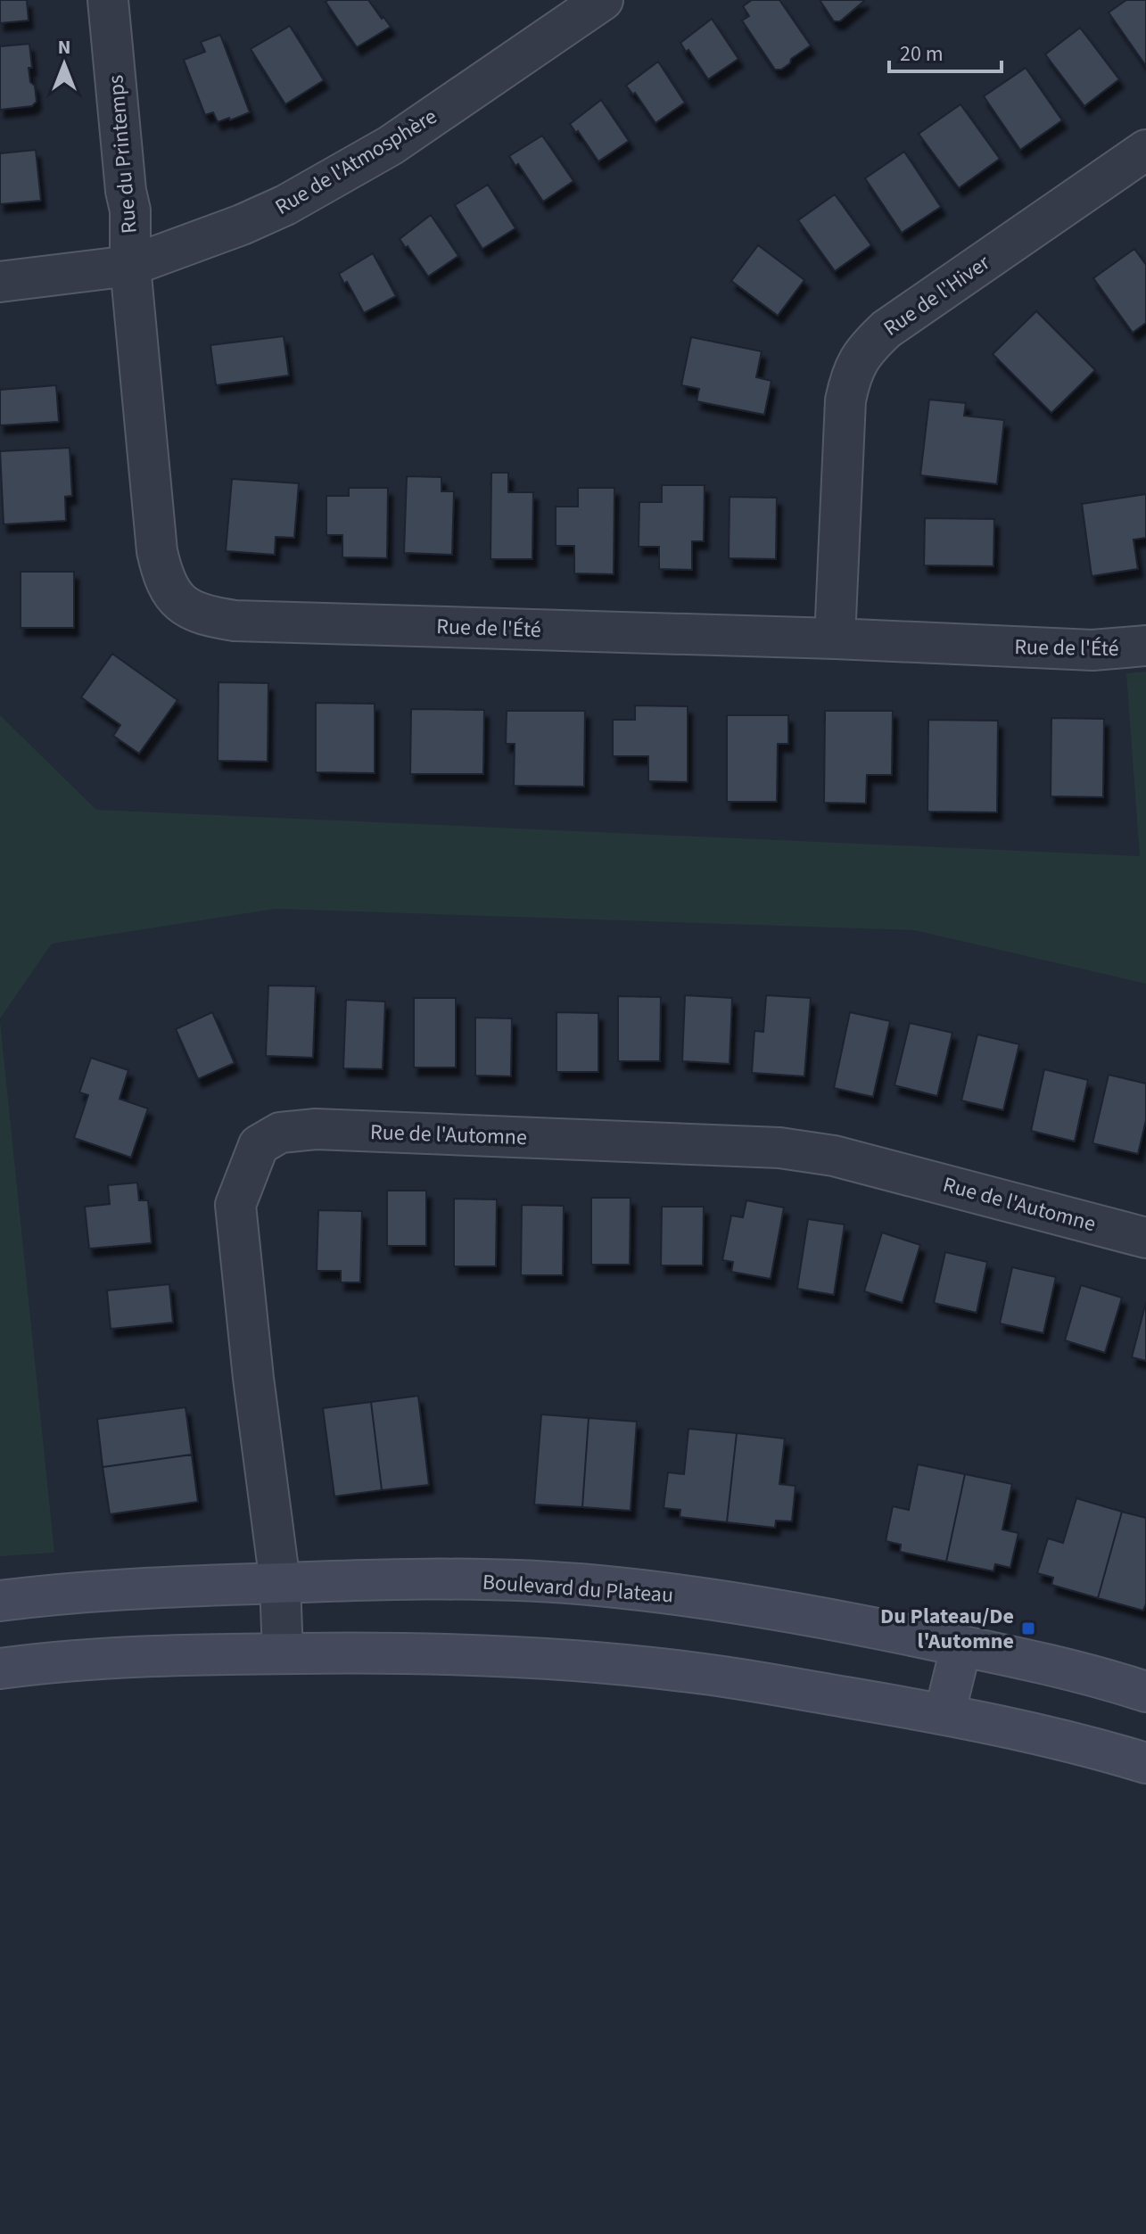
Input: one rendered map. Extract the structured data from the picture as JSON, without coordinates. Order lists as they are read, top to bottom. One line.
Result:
{"streets":{"main road":["Boulevard du Plateau"],"street":["Rue du Printemps","Rue de l'Atmosphère","Rue de l'Hiver","Rue de l'Été","Rue de l'Automne"]},"crossings":[["Rue du Printemps","Rue de l'Atmosphère"],["Rue du Printemps","Rue de l'Été"],["Rue de l'Atmosphère","Rue de l'Été"],["Rue de l'Hiver","Rue de l'Été"],["Rue de l'Automne","Boulevard du Plateau"]],"places":{"transit":["Du Plateau/De l'Automne"]},"scale_bar":"20 m","north":"top"}
